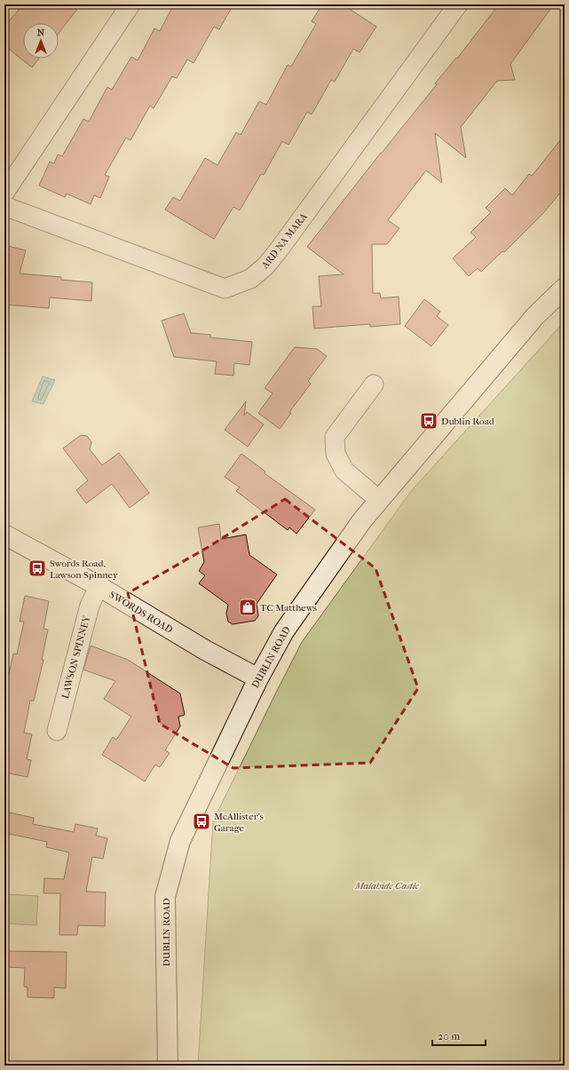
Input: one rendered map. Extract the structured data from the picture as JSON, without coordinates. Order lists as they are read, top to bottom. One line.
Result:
{"streets":{"main road":["SWORDS ROAD","DUBLIN ROAD"],"street":["ARD NA MARA","LAWSON SPINNEY"]},"crossings":[["SWORDS ROAD","LAWSON SPINNEY"],["SWORDS ROAD","DUBLIN ROAD"]],"parks":["Malahide Castle"],"places":{"bus stop":["Dublin Road","Swords Road, Lawson Spinney","McAllister's Garage"],"shop":["TC Matthews"]},"scale_bar":"20 m","north":"top"}
